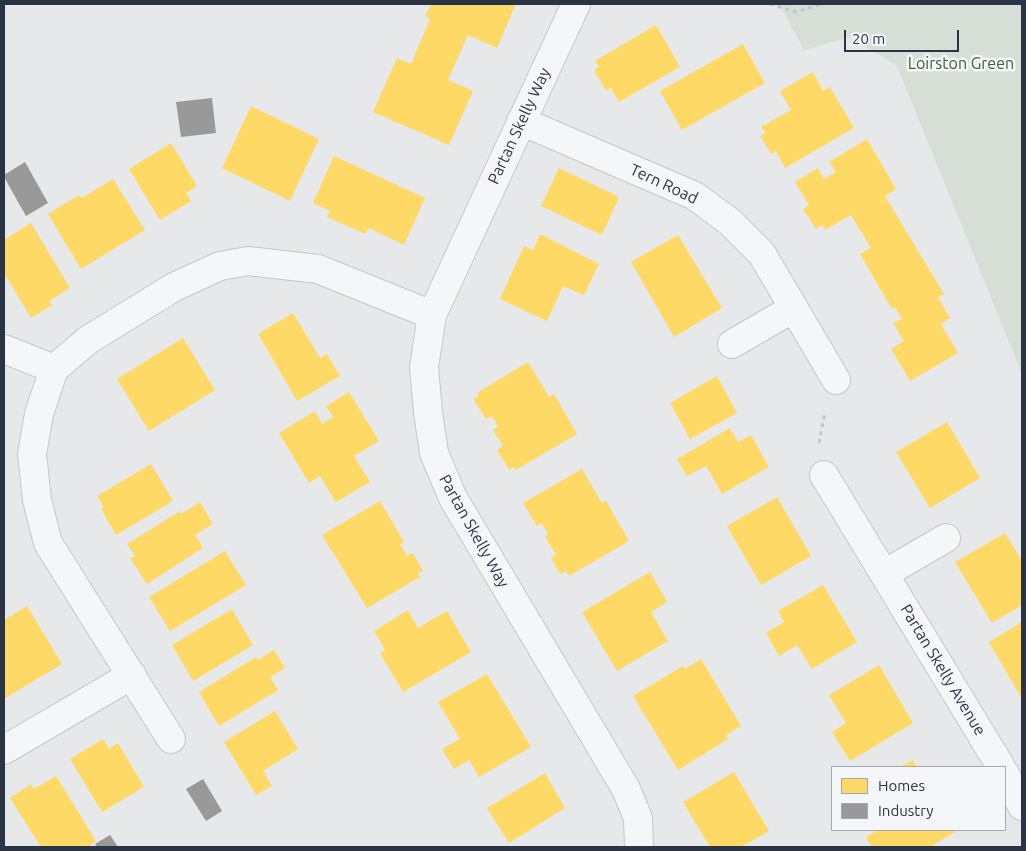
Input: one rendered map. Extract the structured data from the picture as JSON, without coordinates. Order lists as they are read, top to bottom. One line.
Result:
{"streets":{"street":["Partan Skelly Way","Tern Road","Partan Skelly Avenue"]},"crossings":[["Partan Skelly Way","Tern Road"]],"parks":["Loirston Green"],"legend":["Homes","Industry"],"scale_bar":"20 m"}
